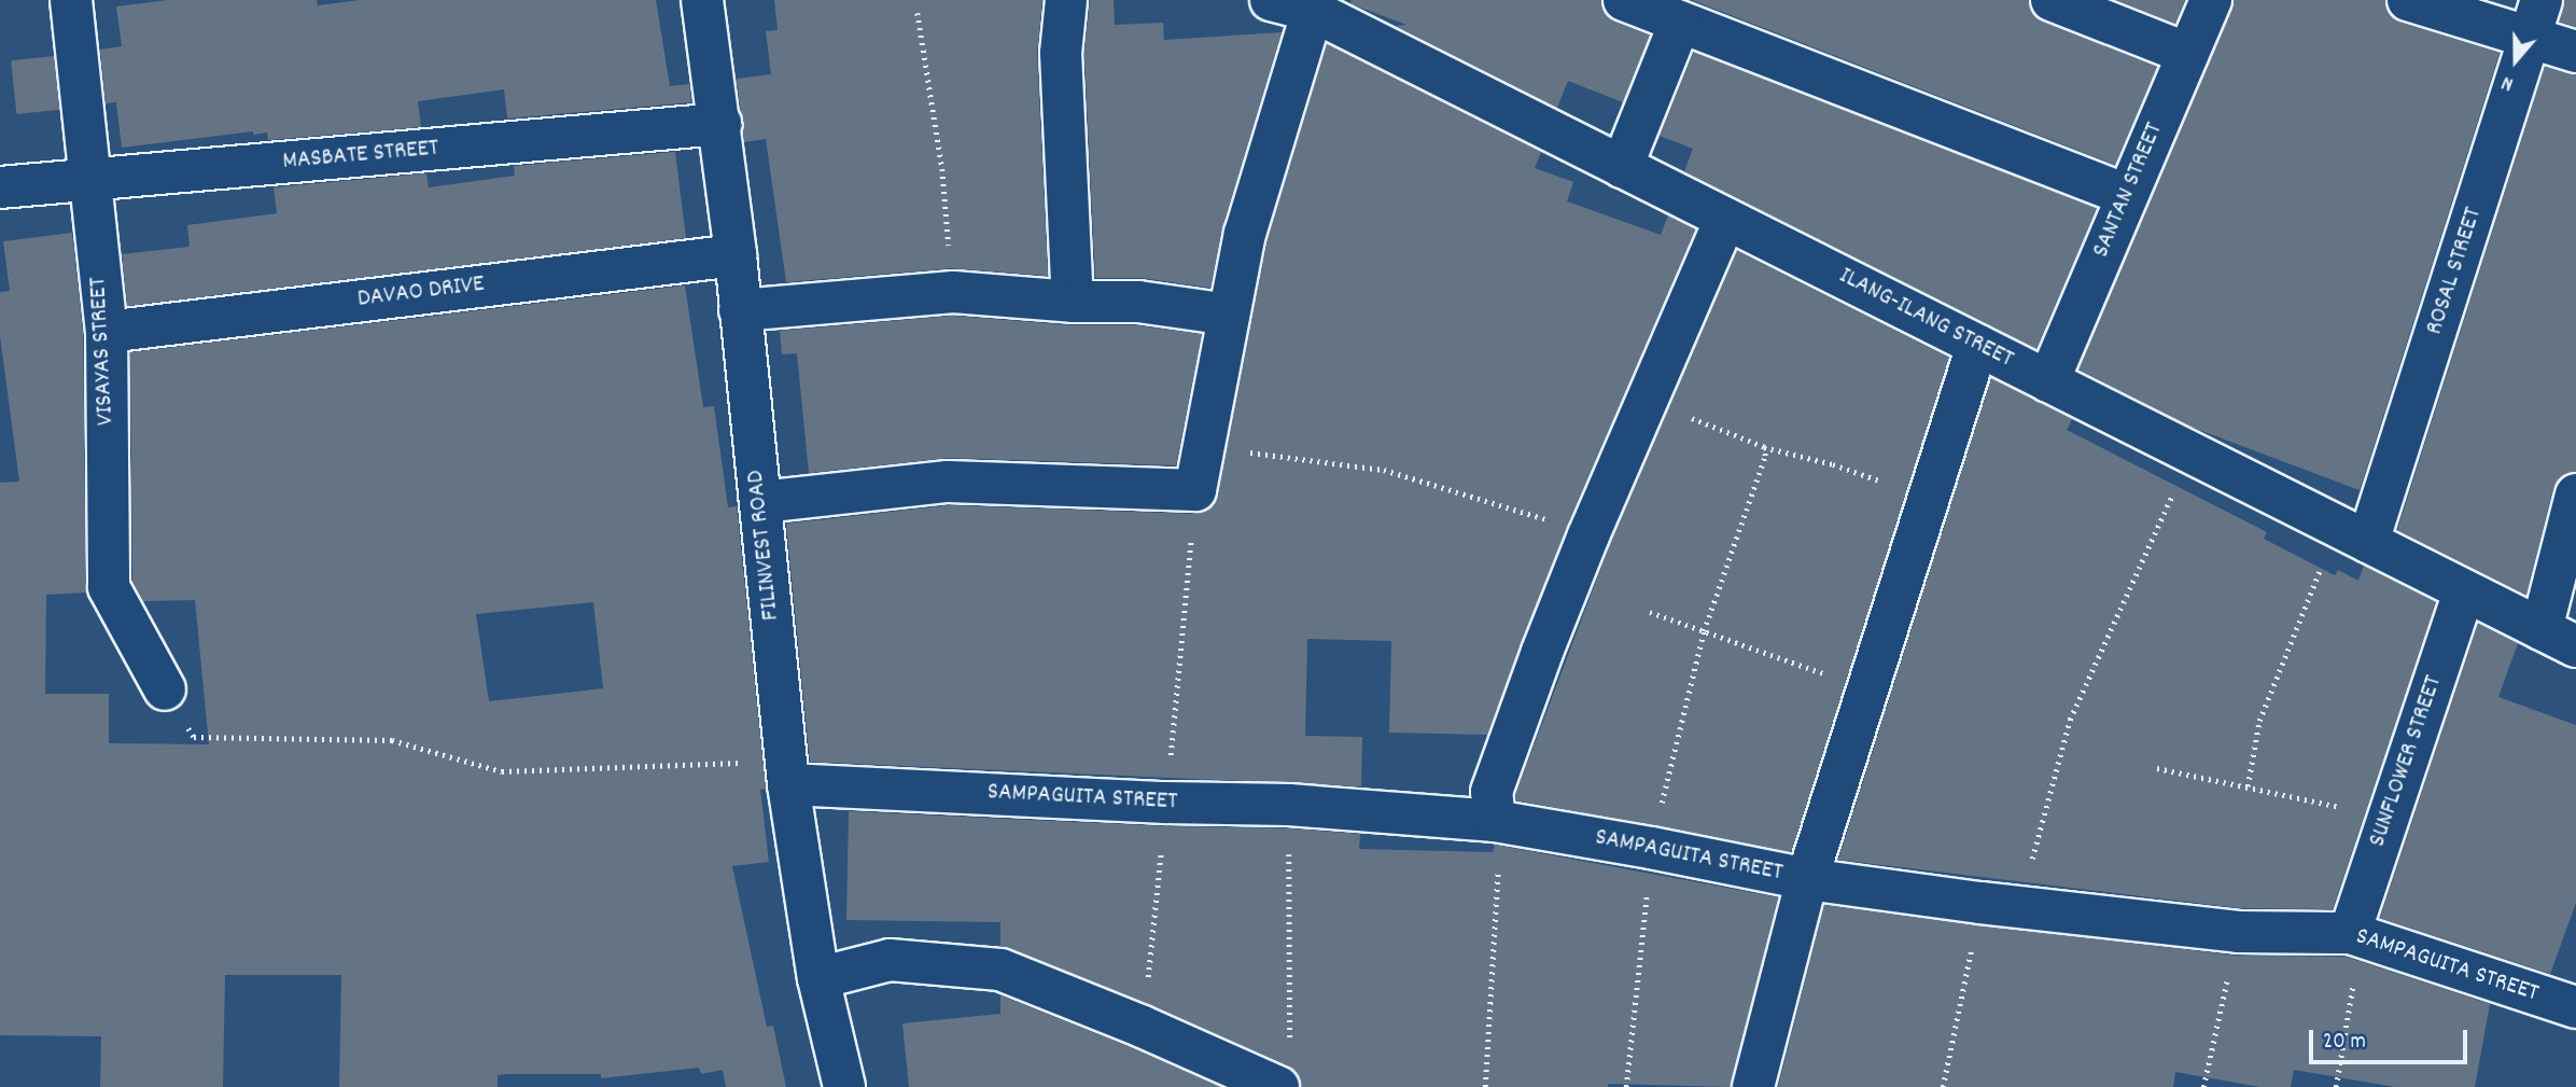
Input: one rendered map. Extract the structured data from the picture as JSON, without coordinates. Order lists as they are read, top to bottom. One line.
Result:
{"streets":{"street":["MASBATE STREET","SANTAN STREET","ROSAL STREET","DAVAO DRIVE","ILANG-ILANG STREET","VISAYAS STREET","FILINVEST ROAD","SUNFLOWER STREET","SAMPAGUITA STREET"]},"crossings":[["MASBATE STREET","VISAYAS STREET"],["MASBATE STREET","FILINVEST ROAD"],["SANTAN STREET","ILANG-ILANG STREET"],["ROSAL STREET","ILANG-ILANG STREET"],["DAVAO DRIVE","VISAYAS STREET"],["DAVAO DRIVE","FILINVEST ROAD"],["ILANG-ILANG STREET","SUNFLOWER STREET"],["FILINVEST ROAD","SAMPAGUITA STREET"],["SUNFLOWER STREET","SAMPAGUITA STREET"]],"scale_bar":"20 m","north":"bottom"}
